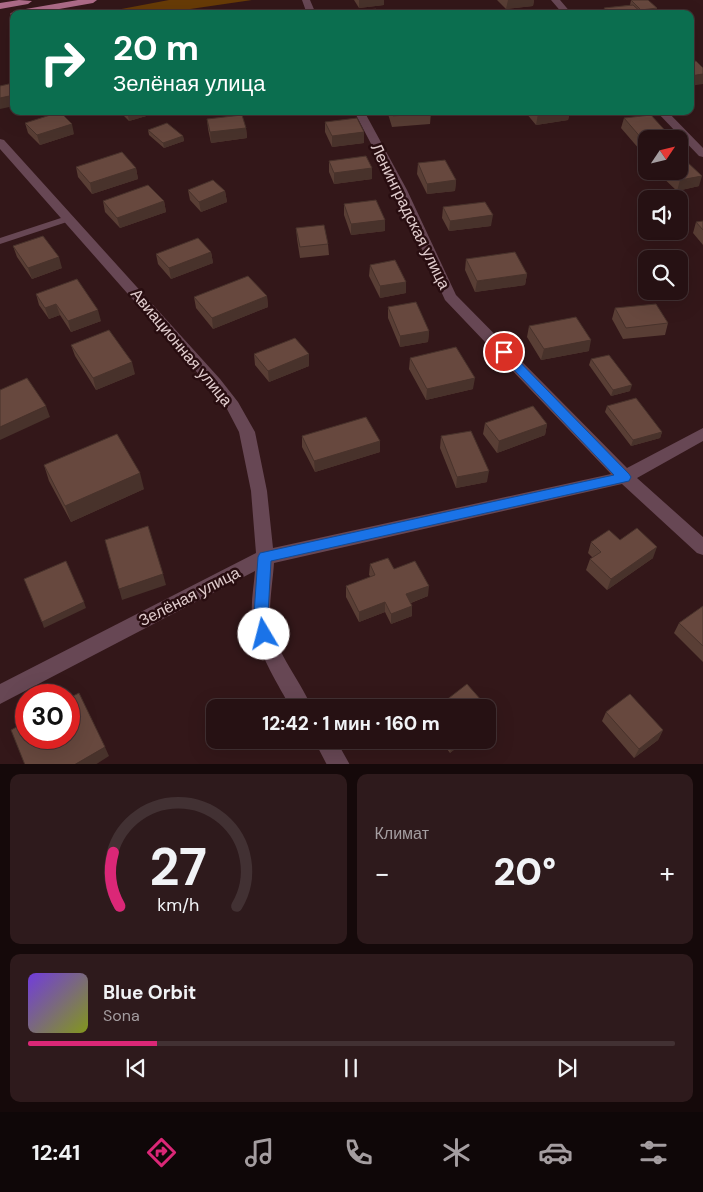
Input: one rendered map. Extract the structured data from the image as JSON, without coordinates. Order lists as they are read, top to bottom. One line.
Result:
{"streets":{"street":["Ленинградская улица","Авиационная улица","Зелёная улица"]},"crossings":[["Ленинградская улица","Зелёная улица"],["Авиационная улица","Зелёная улица"]],"north":"top right","page":{"turn":["20 m","Зелёная улица"],"limit":"30","trip":"12:42 · 1 мин · 160 m","tile":"Климат","heat":["−","20°","+"],"song":["Blue Orbit","Sona"],"tabs":"12:41","gauge":["27","km/h"]}}
